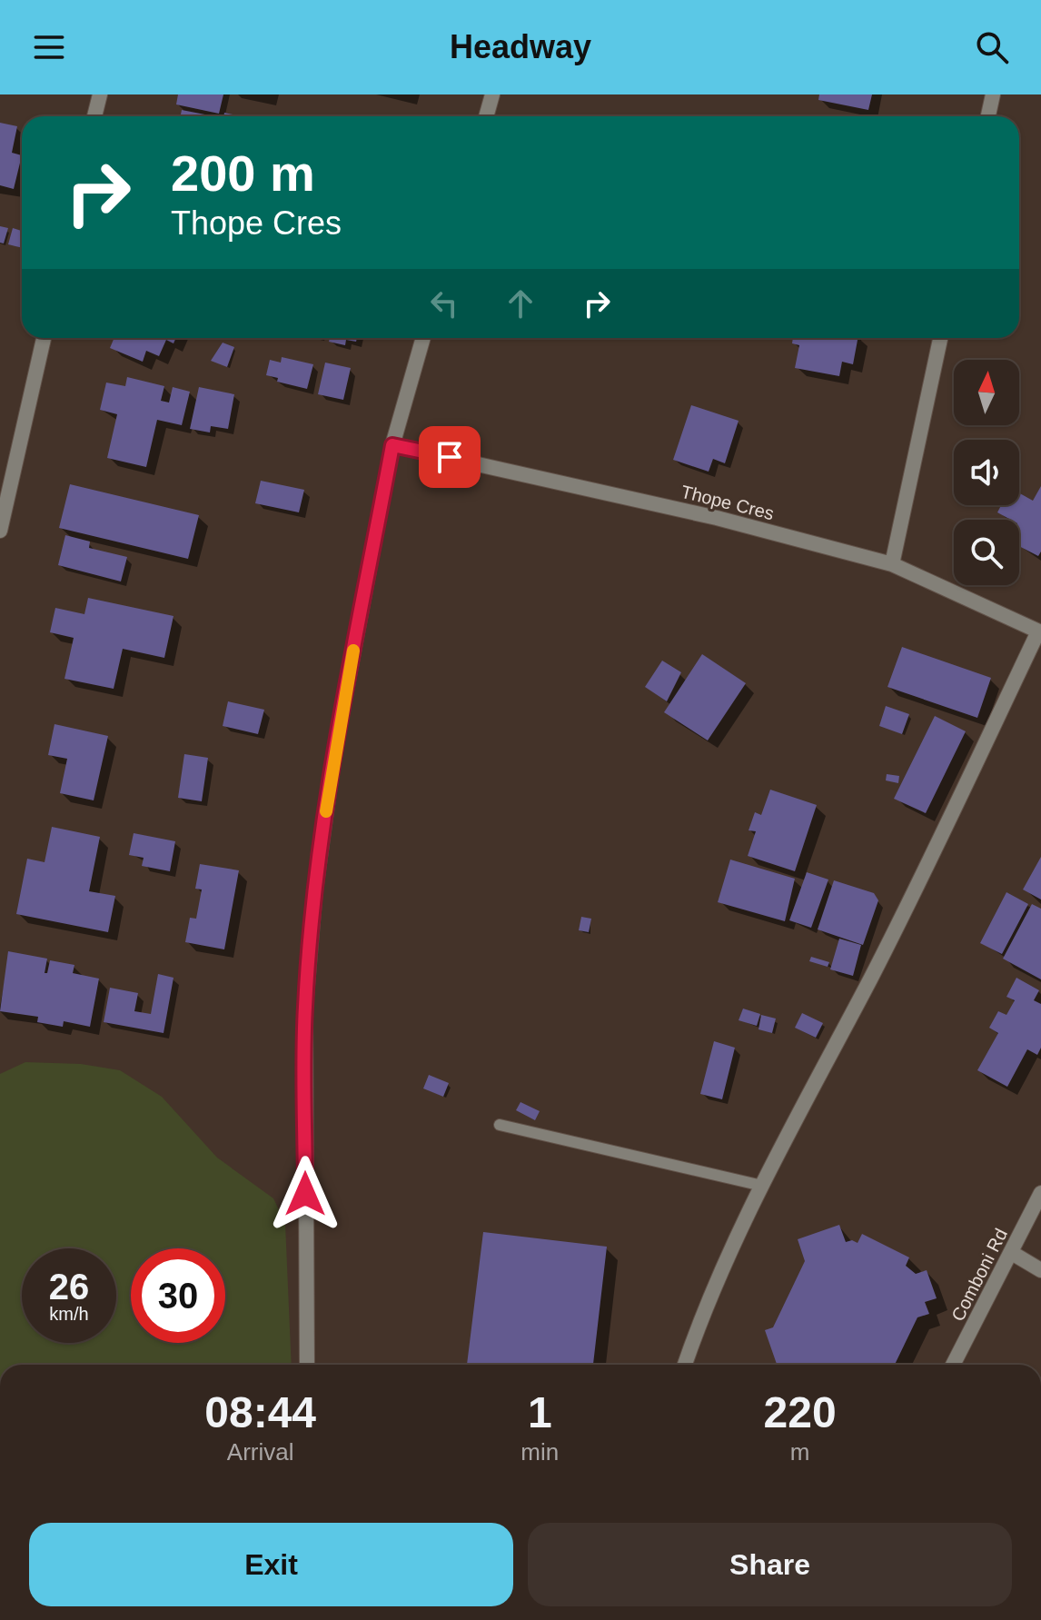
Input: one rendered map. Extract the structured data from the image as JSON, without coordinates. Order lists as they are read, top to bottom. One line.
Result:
{"streets":{"street":["Thope Cres","Comboni Rd"]},"north":"top","page":{"header":"Headway","turn":["200 m","Thope Cres"],"speed":"26 km/h","limit":"30","eta":["08:44","Arrival","1","min","220","m"],"buttons":["Exit","Share"]}}
